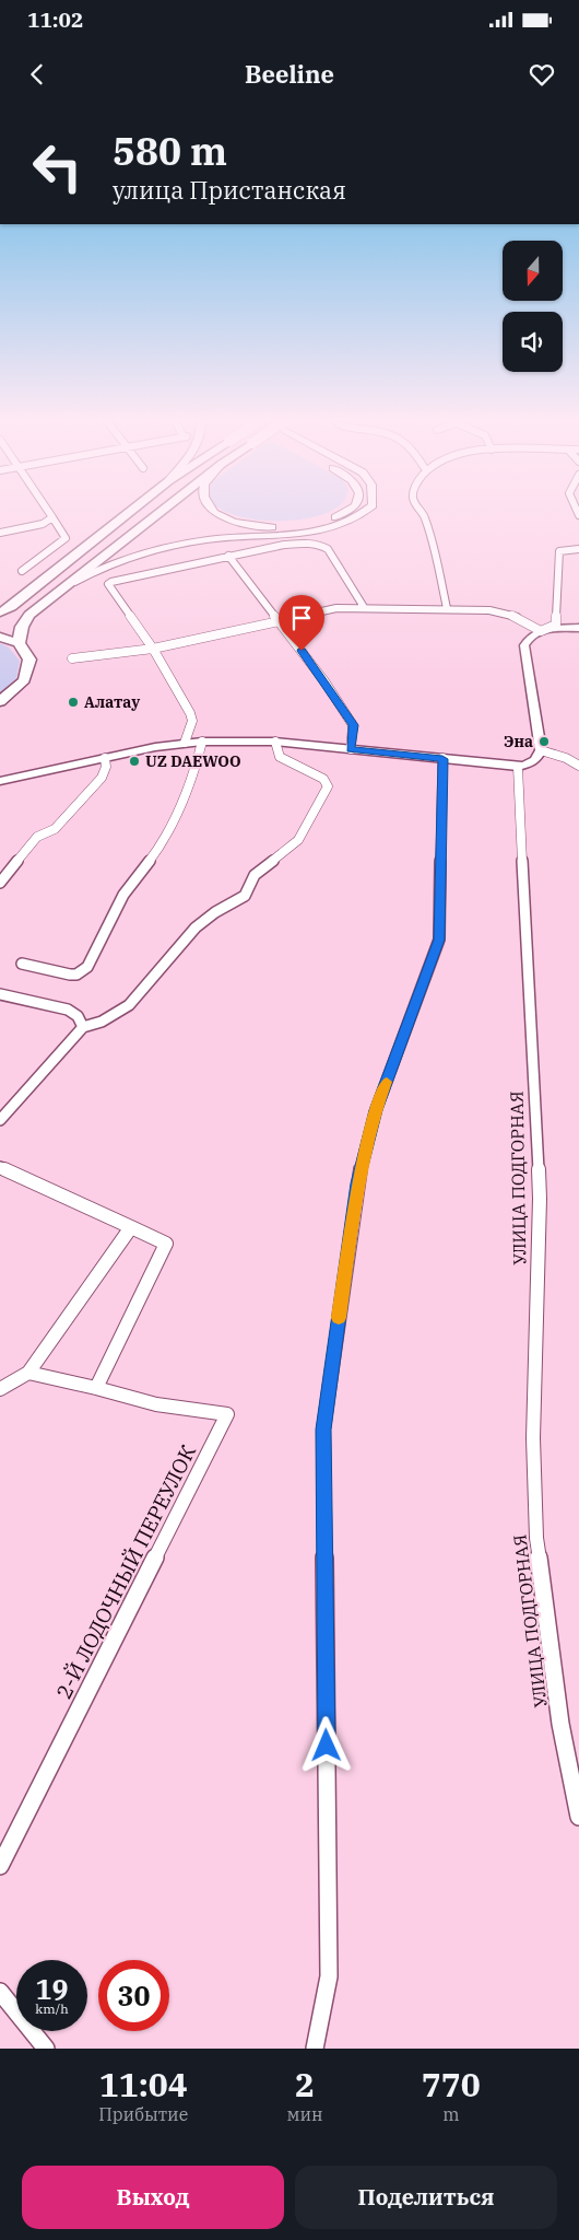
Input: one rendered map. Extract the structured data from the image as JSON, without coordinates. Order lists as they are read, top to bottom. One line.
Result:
{"streets":{"street":["УЛИЦА ПОДГОРНАЯ","2-Й ЛОДОЧНЫЙ ПЕРЕУЛОК"]},"places":["Алатау","Эна","UZ DAEWOO"],"north":"bottom","page":{"status":"11:02","header":"Beeline","turn":["580 m","улица Пристанская"],"speed":"19 km/h","limit":"30","eta":["11:04","Прибытие","2","мин","770","m"],"buttons":["Выход","Поделиться"]}}
